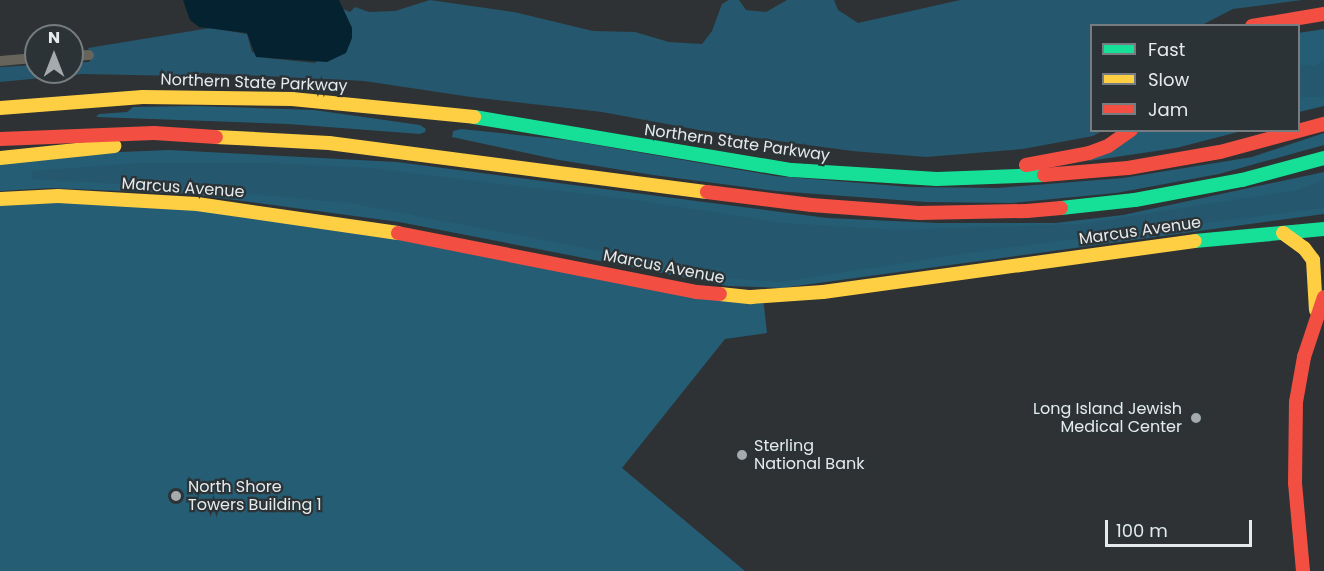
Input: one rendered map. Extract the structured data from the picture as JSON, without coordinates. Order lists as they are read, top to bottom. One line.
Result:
{"streets":{"main road":["Northern State Parkway","Marcus Avenue"]},"places":["Long Island Jewish Medical Center","Sterling National Bank","North Shore Towers Building 1"],"legend":["Fast","Slow","Jam"],"scale_bar":"100 m","north":"top"}
